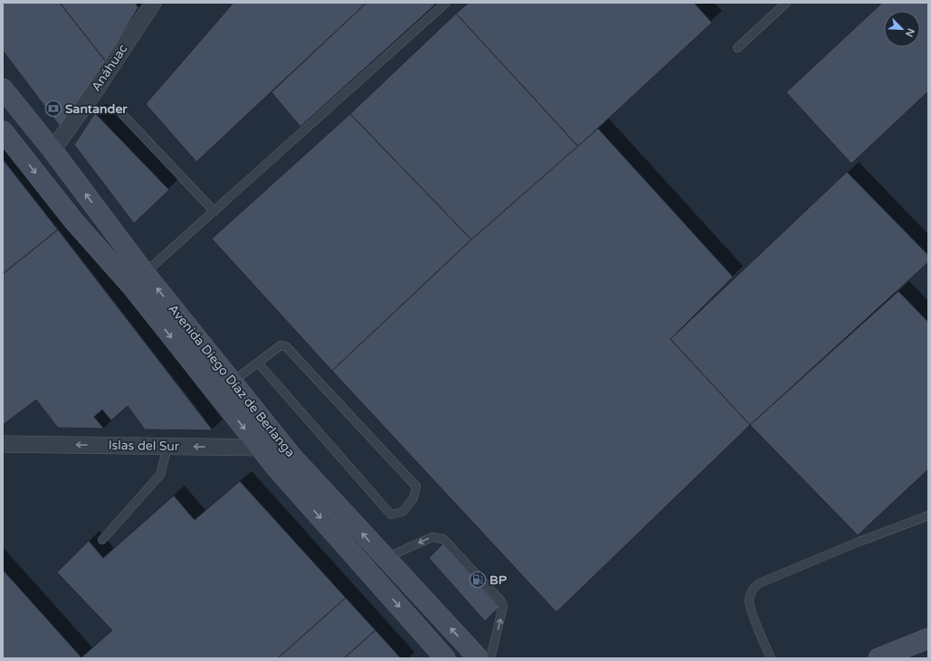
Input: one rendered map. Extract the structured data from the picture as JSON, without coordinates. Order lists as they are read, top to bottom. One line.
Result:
{"streets":{"main road":["Avenida Diego Díaz de Berlanga"],"street":["Anáhuac","Islas del Sur"]},"crossings":[["Anáhuac","Avenida Diego Díaz de Berlanga"],["Avenida Diego Díaz de Berlanga","Islas del Sur"]],"one_way":["Islas del Sur"],"places":{"bank":["Santander"],"fuel station":["BP"]},"north":"bottom right"}
